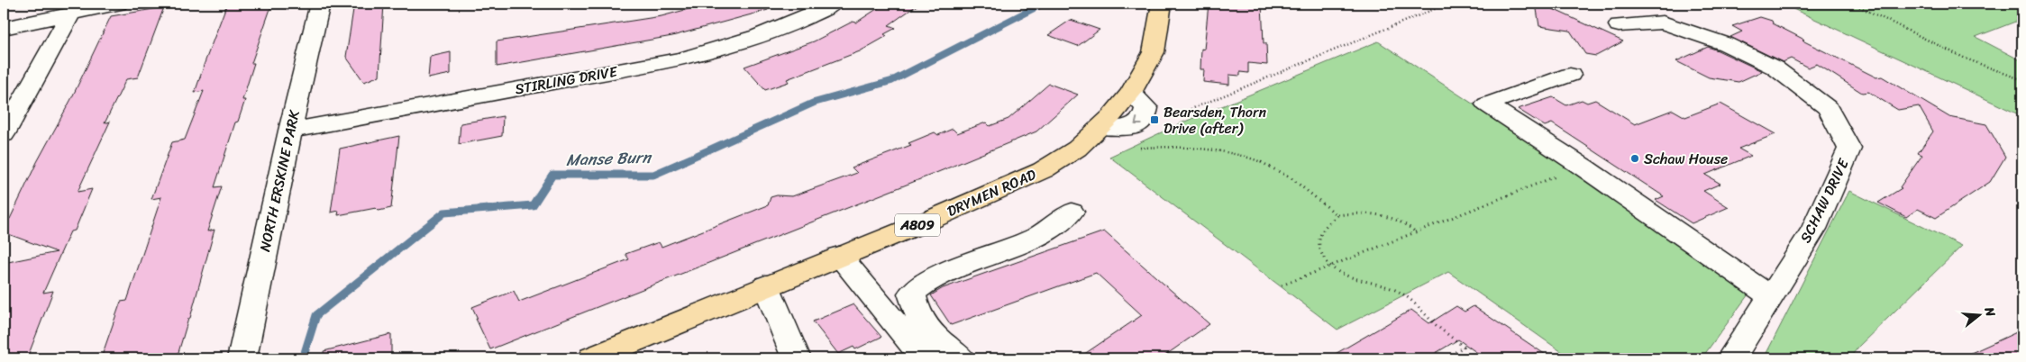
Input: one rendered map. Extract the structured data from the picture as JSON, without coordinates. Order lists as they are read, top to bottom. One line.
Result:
{"streets":{"main road":["DRYMEN ROAD","A809"],"street":["STIRLING DRIVE","NORTH ERSKINE PARK","SCHAW DRIVE"]},"crossings":[["STIRLING DRIVE","NORTH ERSKINE PARK"]],"water":["Manse Burn"],"places":{"transit":["Bearsden, Thorn Drive (after)"],"other":["Schaw House"]},"north":"right"}
